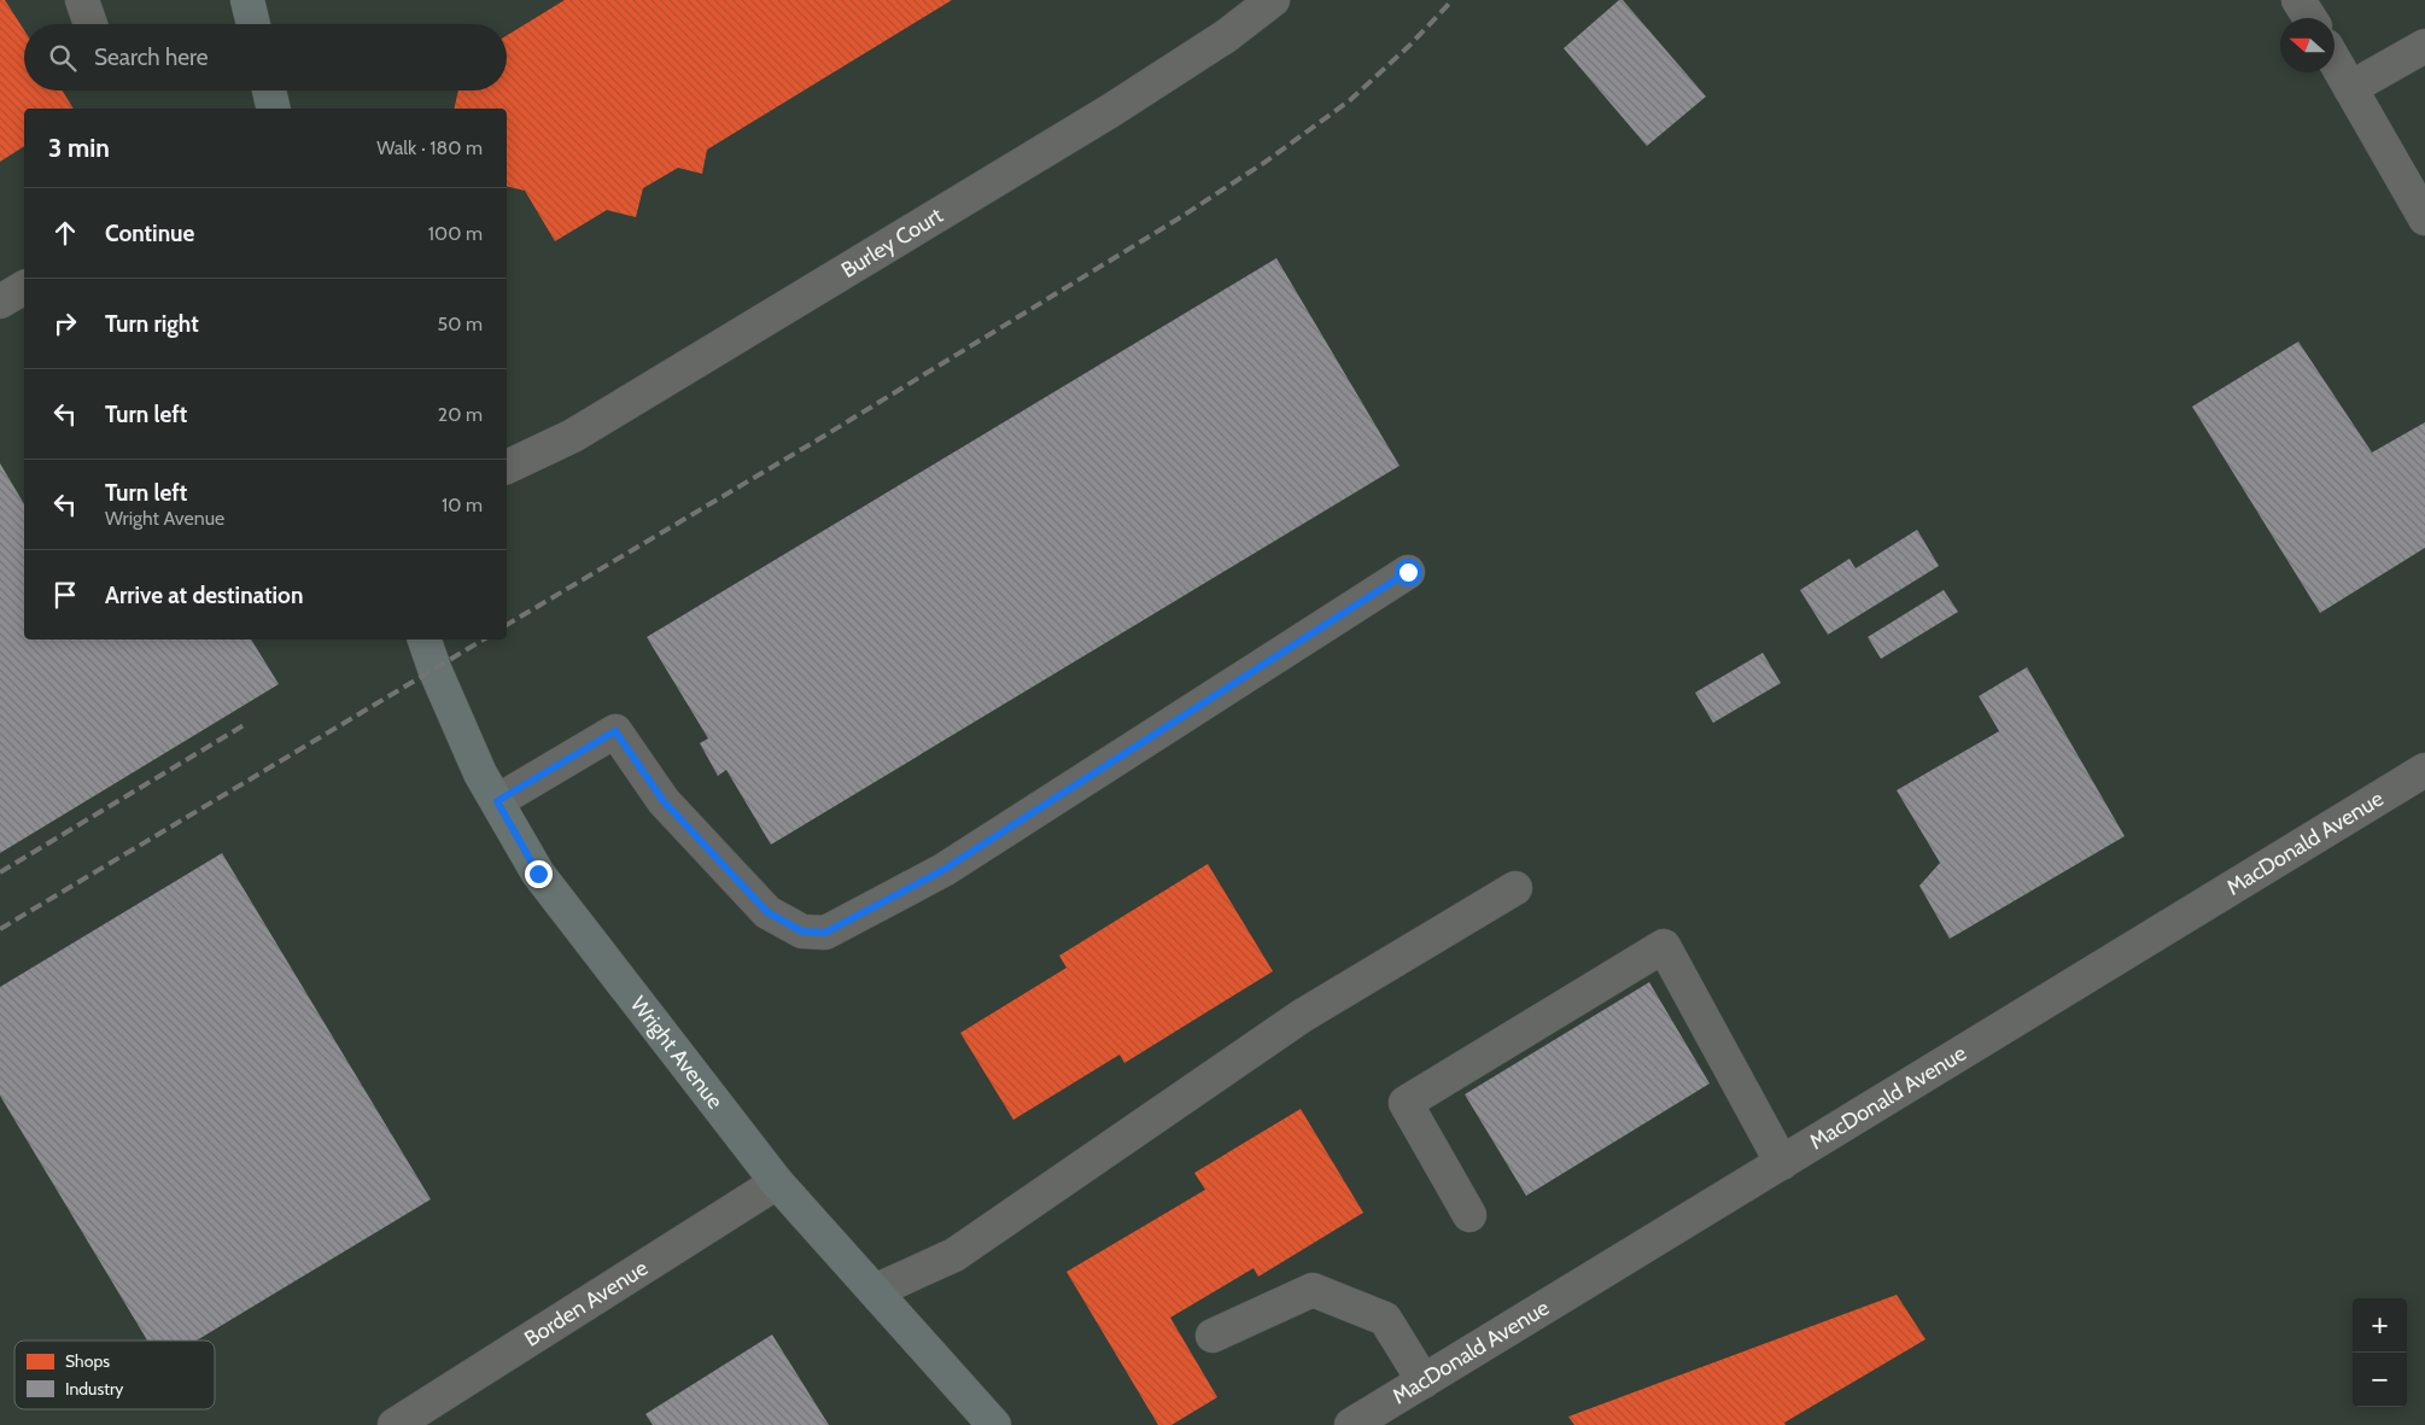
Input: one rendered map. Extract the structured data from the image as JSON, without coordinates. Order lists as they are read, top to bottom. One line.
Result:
{"streets":{"main road":["Wright Avenue"],"street":["Burley Court","MacDonald Avenue","Borden Avenue"]},"crossings":[["Wright Avenue","Borden Avenue"]],"legend":["Shops","Industry"],"north":"left","page":{"search":"Search here","heading":["3 min","Walk · 180 m"],"list":[["Continue","100 m"],["Turn right","50 m"],["Turn left","20 m"],["Turn left","Wright Avenue","10 m"],"Arrive at destination"],"map_buttons":["+","−"]}}
